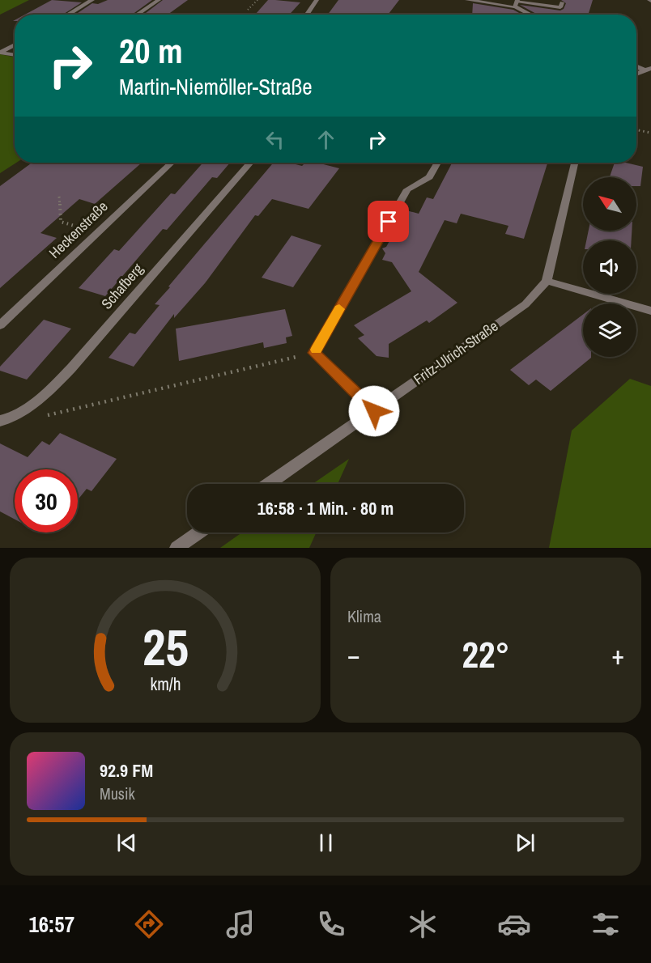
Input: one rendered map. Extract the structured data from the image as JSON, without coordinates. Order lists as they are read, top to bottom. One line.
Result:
{"streets":{"street":["Heckenstraße","Schafberg","Fritz-Ulrich-Straße"]},"north":"top left","page":{"turn":["20 m","Martin-Niemöller-Straße"],"limit":"30","trip":"16:58 · 1 Min. · 80 m","tile":"Klima","heat":["−","22°","+"],"song":["92.9 FM","Musik"],"tabs":"16:57","gauge":["25","km/h"]}}
